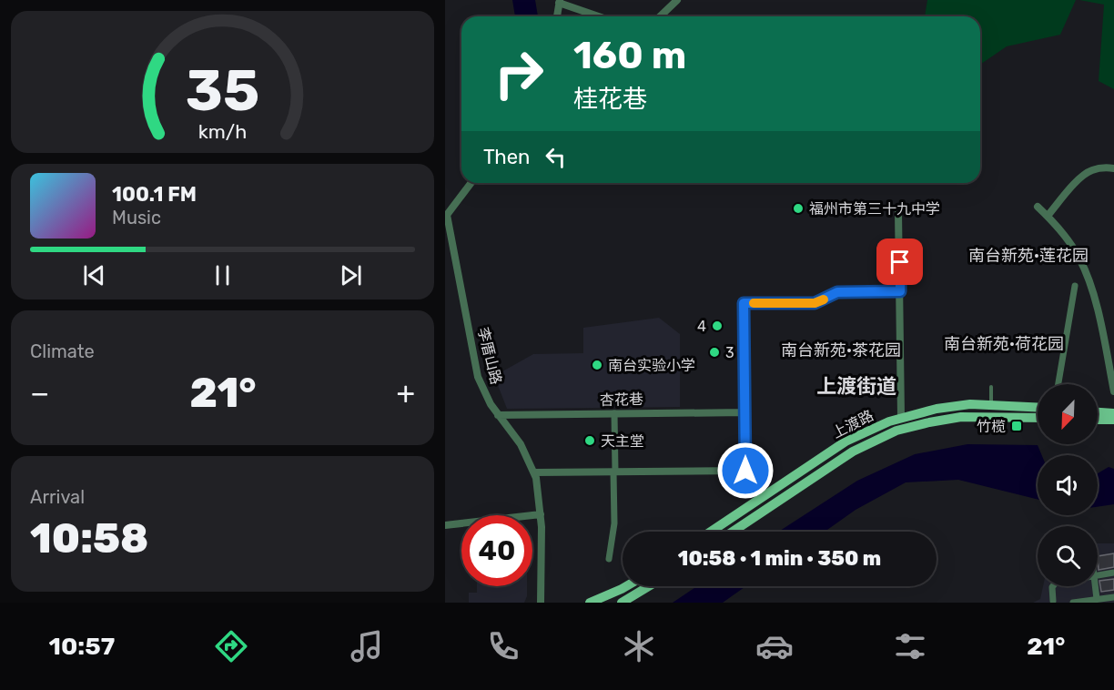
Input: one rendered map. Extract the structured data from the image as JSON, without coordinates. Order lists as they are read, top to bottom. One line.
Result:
{"streets":{"main road":["上渡路"],"street":["李厝山路","杏花巷"]},"crossings":[["李厝山路","杏花巷"]],"districts":["南台新苑·莲花园","南台新苑·荷花园","南台新苑·茶花园","上渡街道"],"places":{"other":["福州市第三十九中学","4","3","南台实验小学","天主堂"],"transit":["竹榄"]},"north":"bottom left","page":{"turn":["160 m","桂花巷"],"then":"Then","song":["100.1 FM","Music"],"tile":["Climate",["Arrival","10:58"]],"heat":["−","21°","+"],"limit":"40","trip":"10:58 · 1 min · 350 m","tabs":["10:57","21°"],"gauge":["35","km/h"]}}
